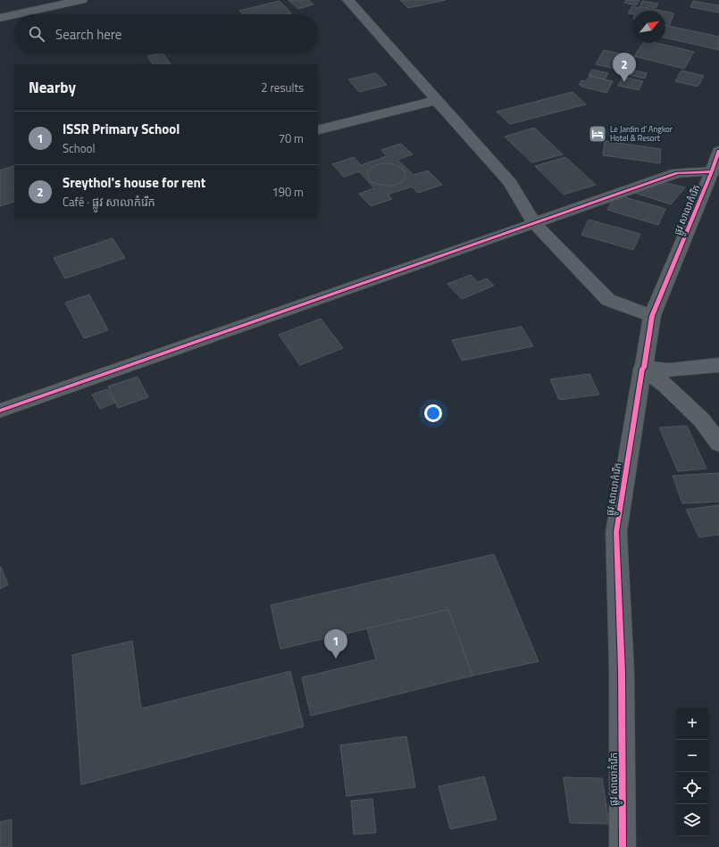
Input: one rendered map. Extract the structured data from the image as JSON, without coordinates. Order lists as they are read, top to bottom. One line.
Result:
{"streets":{"street":["ផ្លូវ សាលាកំរើក"]},"places":{"hotel":["Le Jardin d' Angkor Hotel & Resort"]},"north":"top right","page":{"search":"Search here","pins":["2","1"],"heading":["Nearby","2 results"],"list":[{"mark":"1","name":"ISSR Primary School","note":"School","value":"70 m"},{"mark":"2","name":"Sreythol's house for rent","note":"Café · ផ្លូវ សាលាកំរើក","value":"190 m"}],"map_buttons":["+","−"]}}
